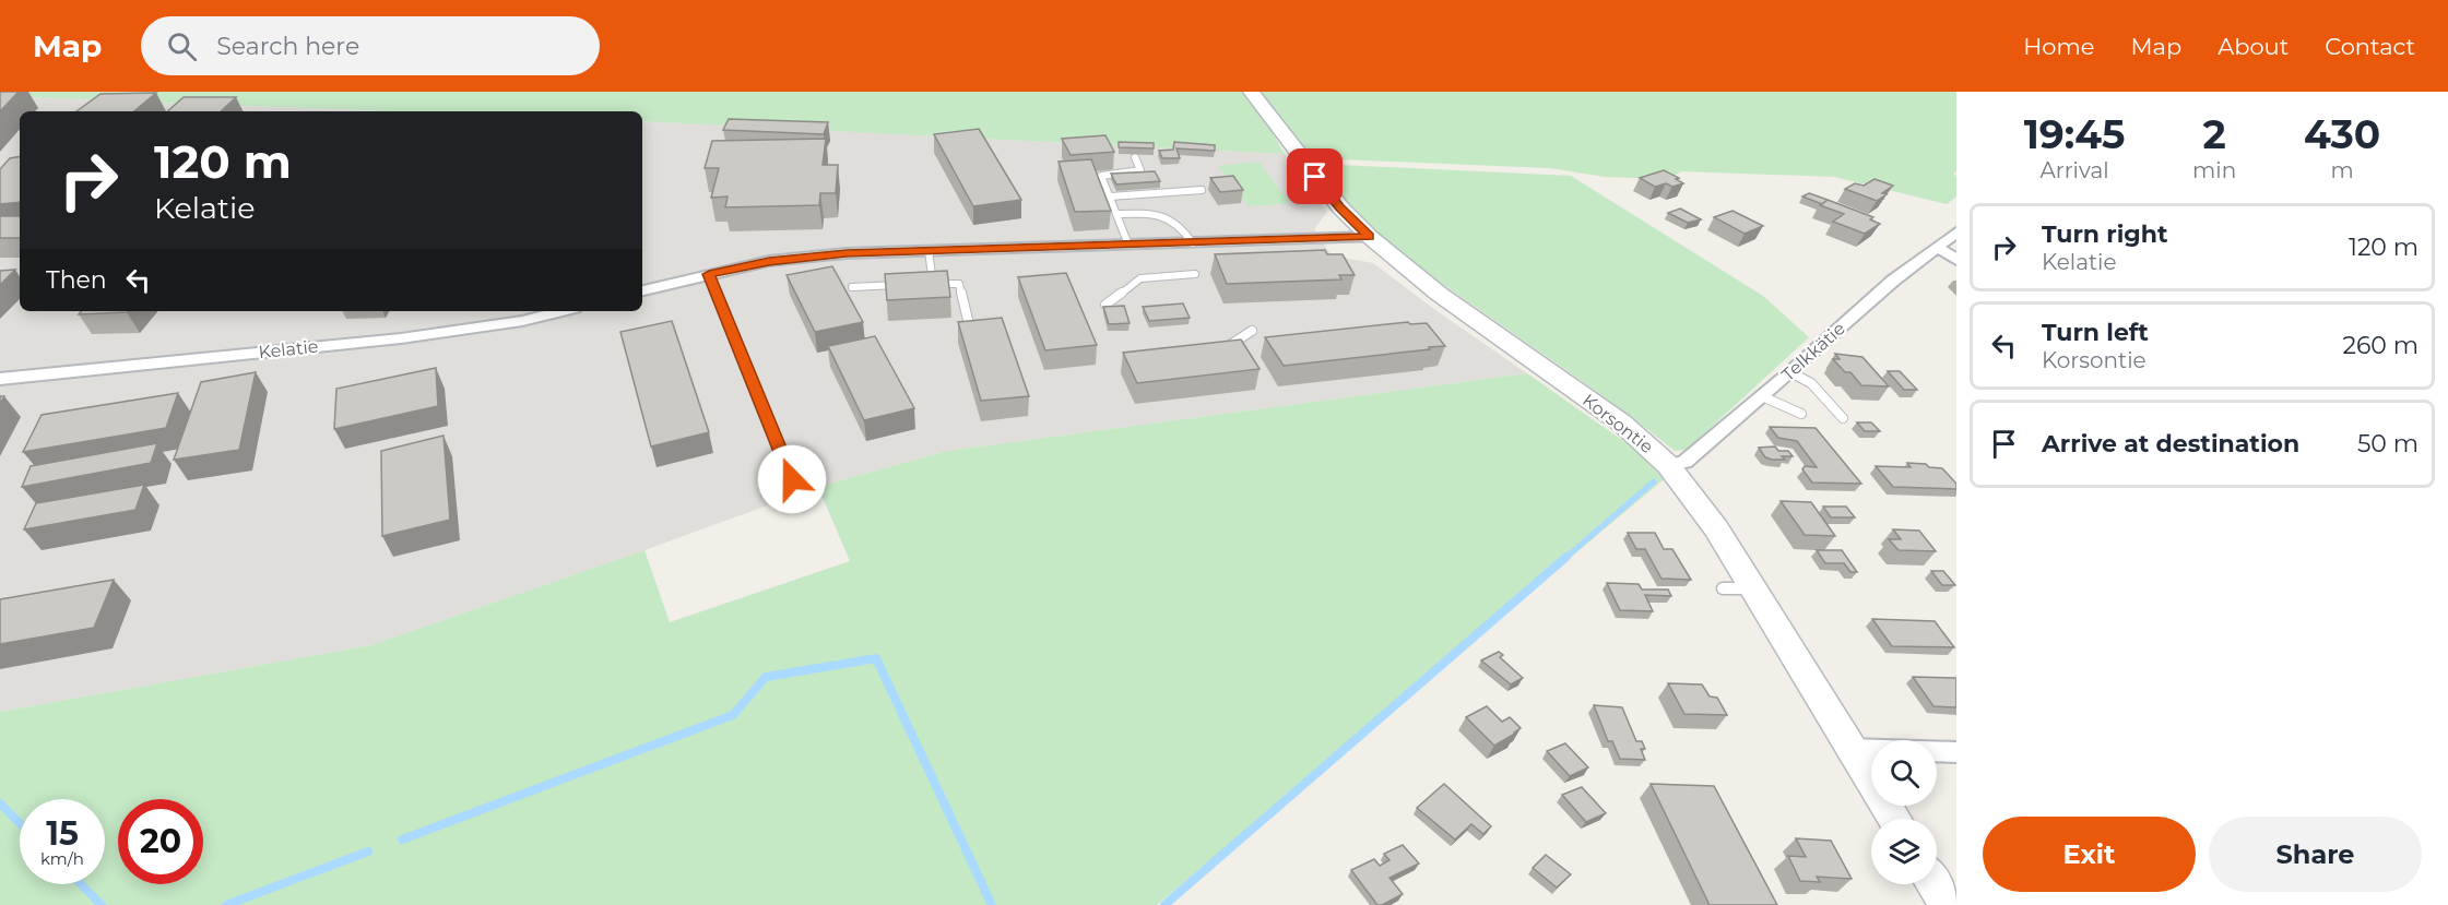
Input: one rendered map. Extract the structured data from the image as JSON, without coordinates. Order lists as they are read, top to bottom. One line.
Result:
{"streets":{"main road":["Korsontie"],"street":["Kelatie","Telkkätie"]},"crossings":[["Telkkätie","Korsontie"]],"page":{"header":"Map","search":"Search here","nav":["Home","Map","About","Contact"],"eta":["19:45","Arrival","2","min","430","m"],"turn":["120 m","Kelatie"],"list":[{"name":"Turn right","note":"Kelatie","value":"120 m"},{"name":"Turn left","note":"Korsontie","value":"260 m"},{"name":"Arrive at destination","value":"50 m"}],"then":"Then","speed":"15 km/h","limit":"20","buttons":["Exit","Share"]}}
